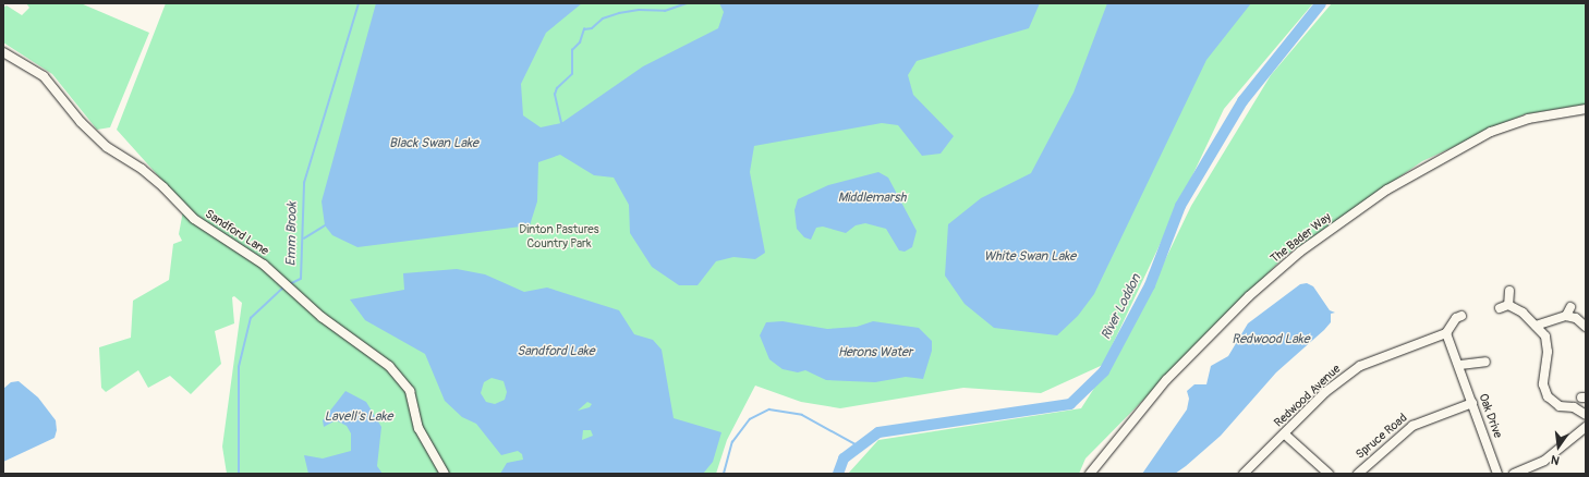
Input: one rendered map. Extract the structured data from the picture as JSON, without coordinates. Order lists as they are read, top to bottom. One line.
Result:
{"streets":{"street":["Sandford Lane","The Bader Way","Redwood Avenue","Oak Drive","Spruce Road"]},"crossings":[["Redwood Avenue","Oak Drive"],["Oak Drive","Spruce Road"]],"water":["Black Swan Lake","Middlemarsh","Emm Brook","White Swan Lake","River Loddon","Redwood Lake","Sandford Lake","Herons Water","Lavell's Lake"],"parks":["Dinton Pastures Country Park"],"north":"bottom"}
